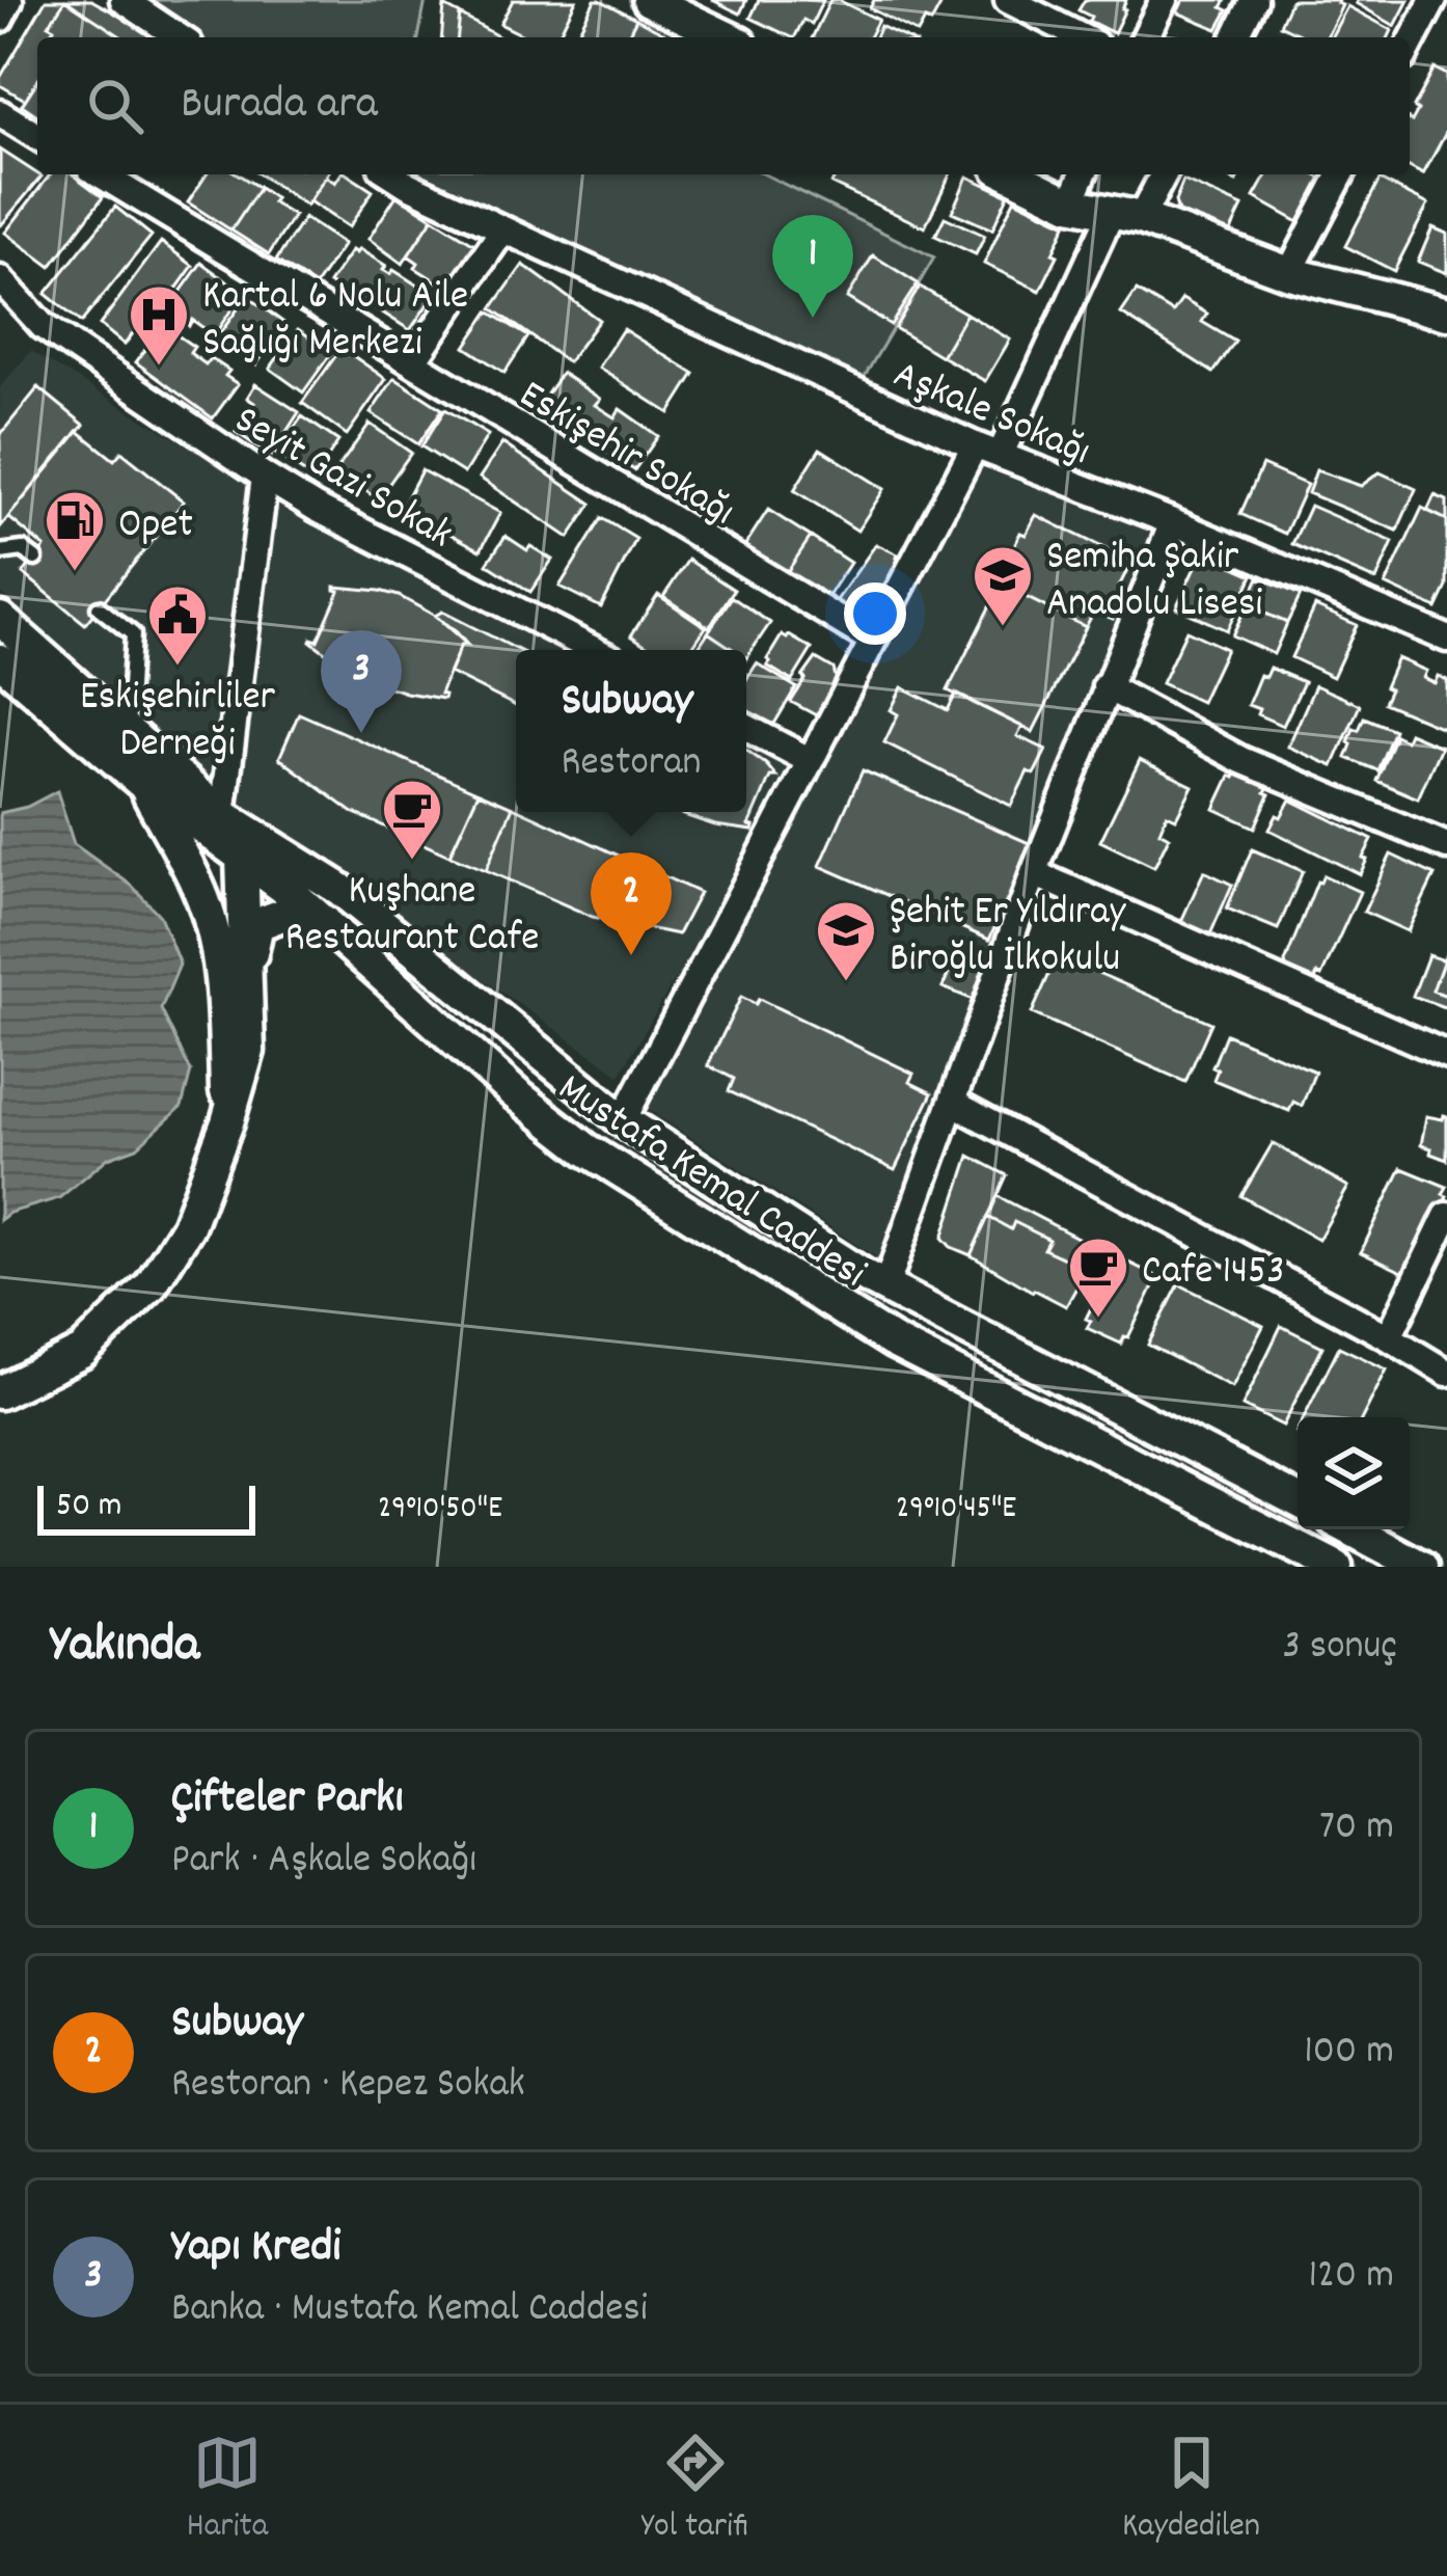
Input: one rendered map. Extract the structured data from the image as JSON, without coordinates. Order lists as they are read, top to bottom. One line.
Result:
{"streets":{"street":["Aşkale Sokağı","Eskişehir Sokağı","Seyit Gazi Sokak","Mustafa Kemal Caddesi"]},"places":{"hospital":["Kartal 6 Nolu Aile Sağlığı Merkezi"],"fuel station":["Opet"],"school or university":["Semiha Şakir Anadolu Lisesi","Şehit Er Yıldıray Biroğlu İlkokulu"],"public building":["Eskişehirliler Derneği"],"cafe":["Kuşhane Restaurant Cafe","Cafe 1453"]},"scale_bar":"50 m","page":{"search":"Burada ara","pins":["1","3","2"],"popup":["Subway","Restoran"],"scale":"50 m","heading":["Yakında","3 sonuç"],"list":[{"mark":"1","name":"Çifteler Parkı","note":"Park · Aşkale Sokağı","value":"70 m"},{"mark":"2","name":"Subway","note":"Restoran · Kepez Sokak","value":"100 m"},{"mark":"3","name":"Yapı Kredi","note":"Banka · Mustafa Kemal Caddesi","value":"120 m"}],"nav":["Harita","Yol tarifi","Kaydedilen"]},"coordinates":["29°10'50\"E","29°10'45\"E"]}
